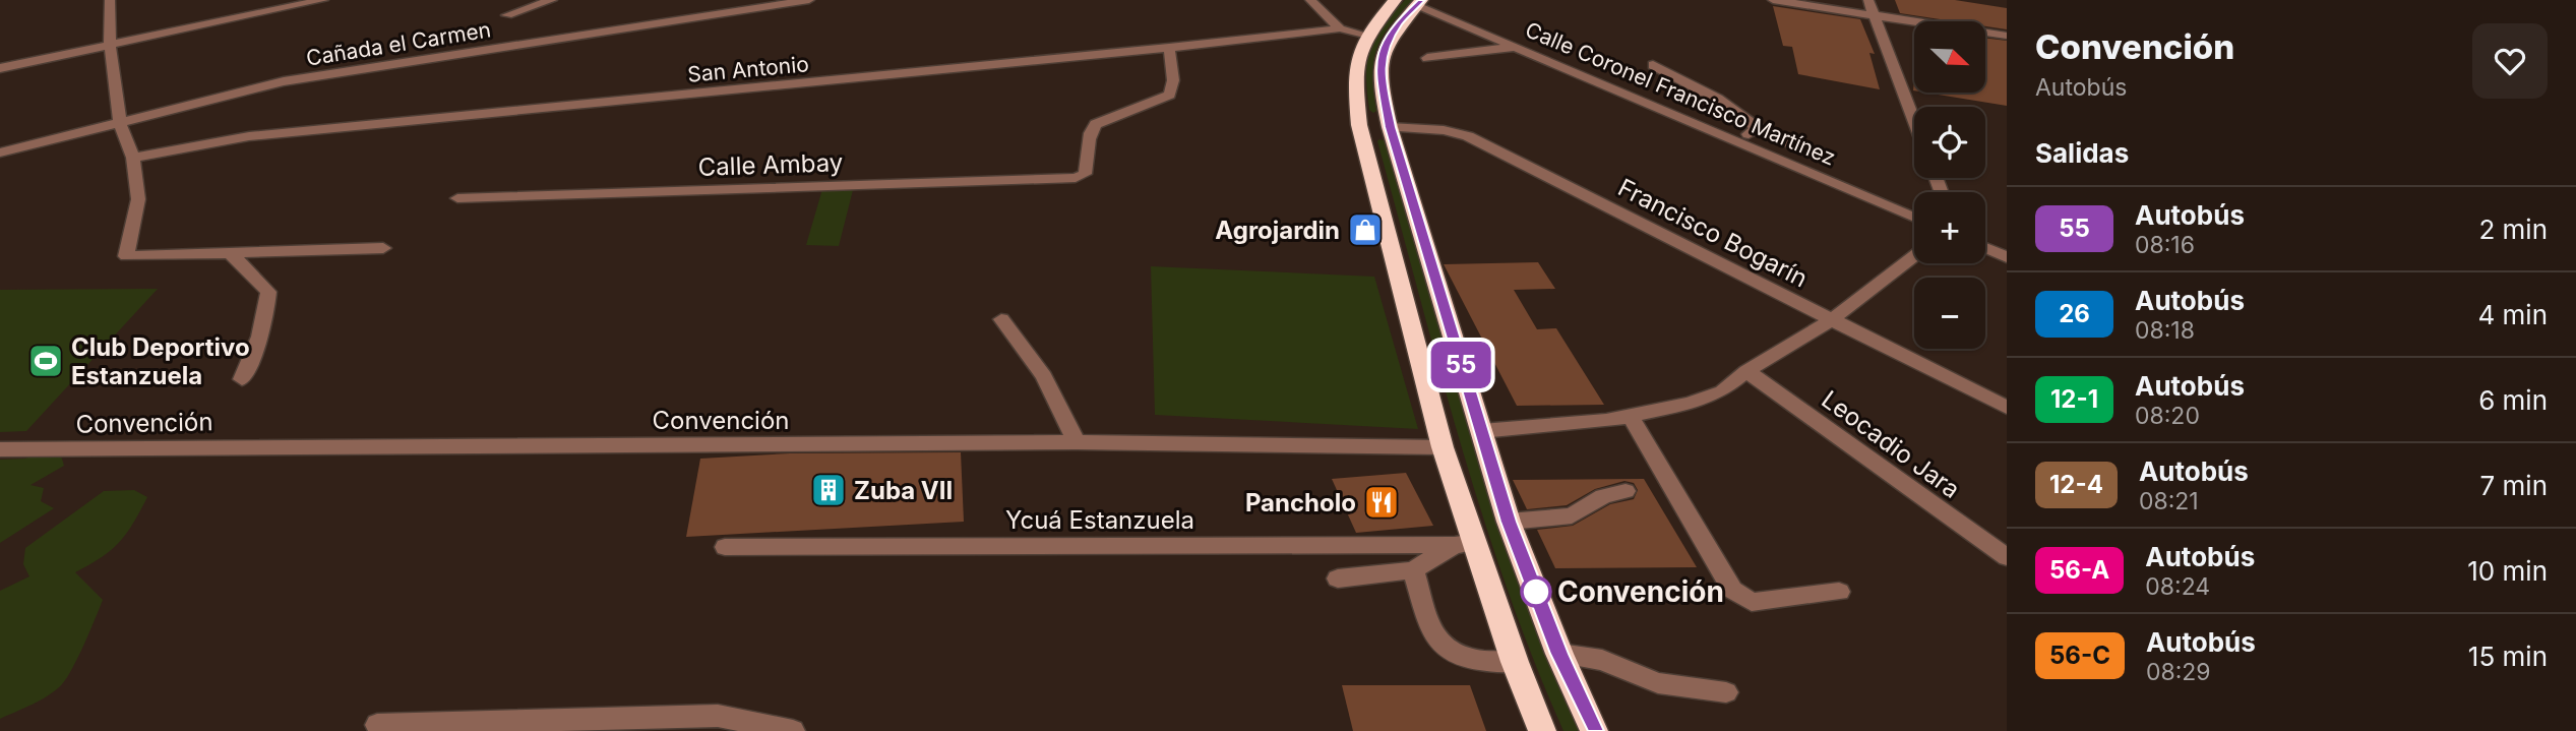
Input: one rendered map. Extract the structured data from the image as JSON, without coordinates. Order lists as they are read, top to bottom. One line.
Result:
{"streets":{"street":["Cañada el Carmen","San Antonio","Calle Coronel Francisco Martínez","Calle Ambay","Francisco Bogarín","Convención","Leocadio Jara","Ycuá Estanzuela"]},"crossings":[["San Antonio","Calle Ambay"]],"places":{"shop":["Agrojardin"],"sports":["Club Deportivo Estanzuela"],"building":["Zuba VII"],"restaurant":["Pancholo"],"other":["Convención"]},"lines":["bus line 55"],"north":"bottom right","page":{"on_map":"55","heading":[["Convención","Autobús"],"Salidas"],"map_buttons":["+","−"],"list":[{"mark":"55","name":"Autobús","note":"08:16","value":"2 min"},{"mark":"26","name":"Autobús","note":"08:18","value":"4 min"},{"mark":"12-1","name":"Autobús","note":"08:20","value":"6 min"},{"mark":"12-4","name":"Autobús","note":"08:21","value":"7 min"},{"mark":"56-A","name":"Autobús","note":"08:24","value":"10 min"},{"mark":"56-C","name":"Autobús","note":"08:29","value":"15 min"}]}}
